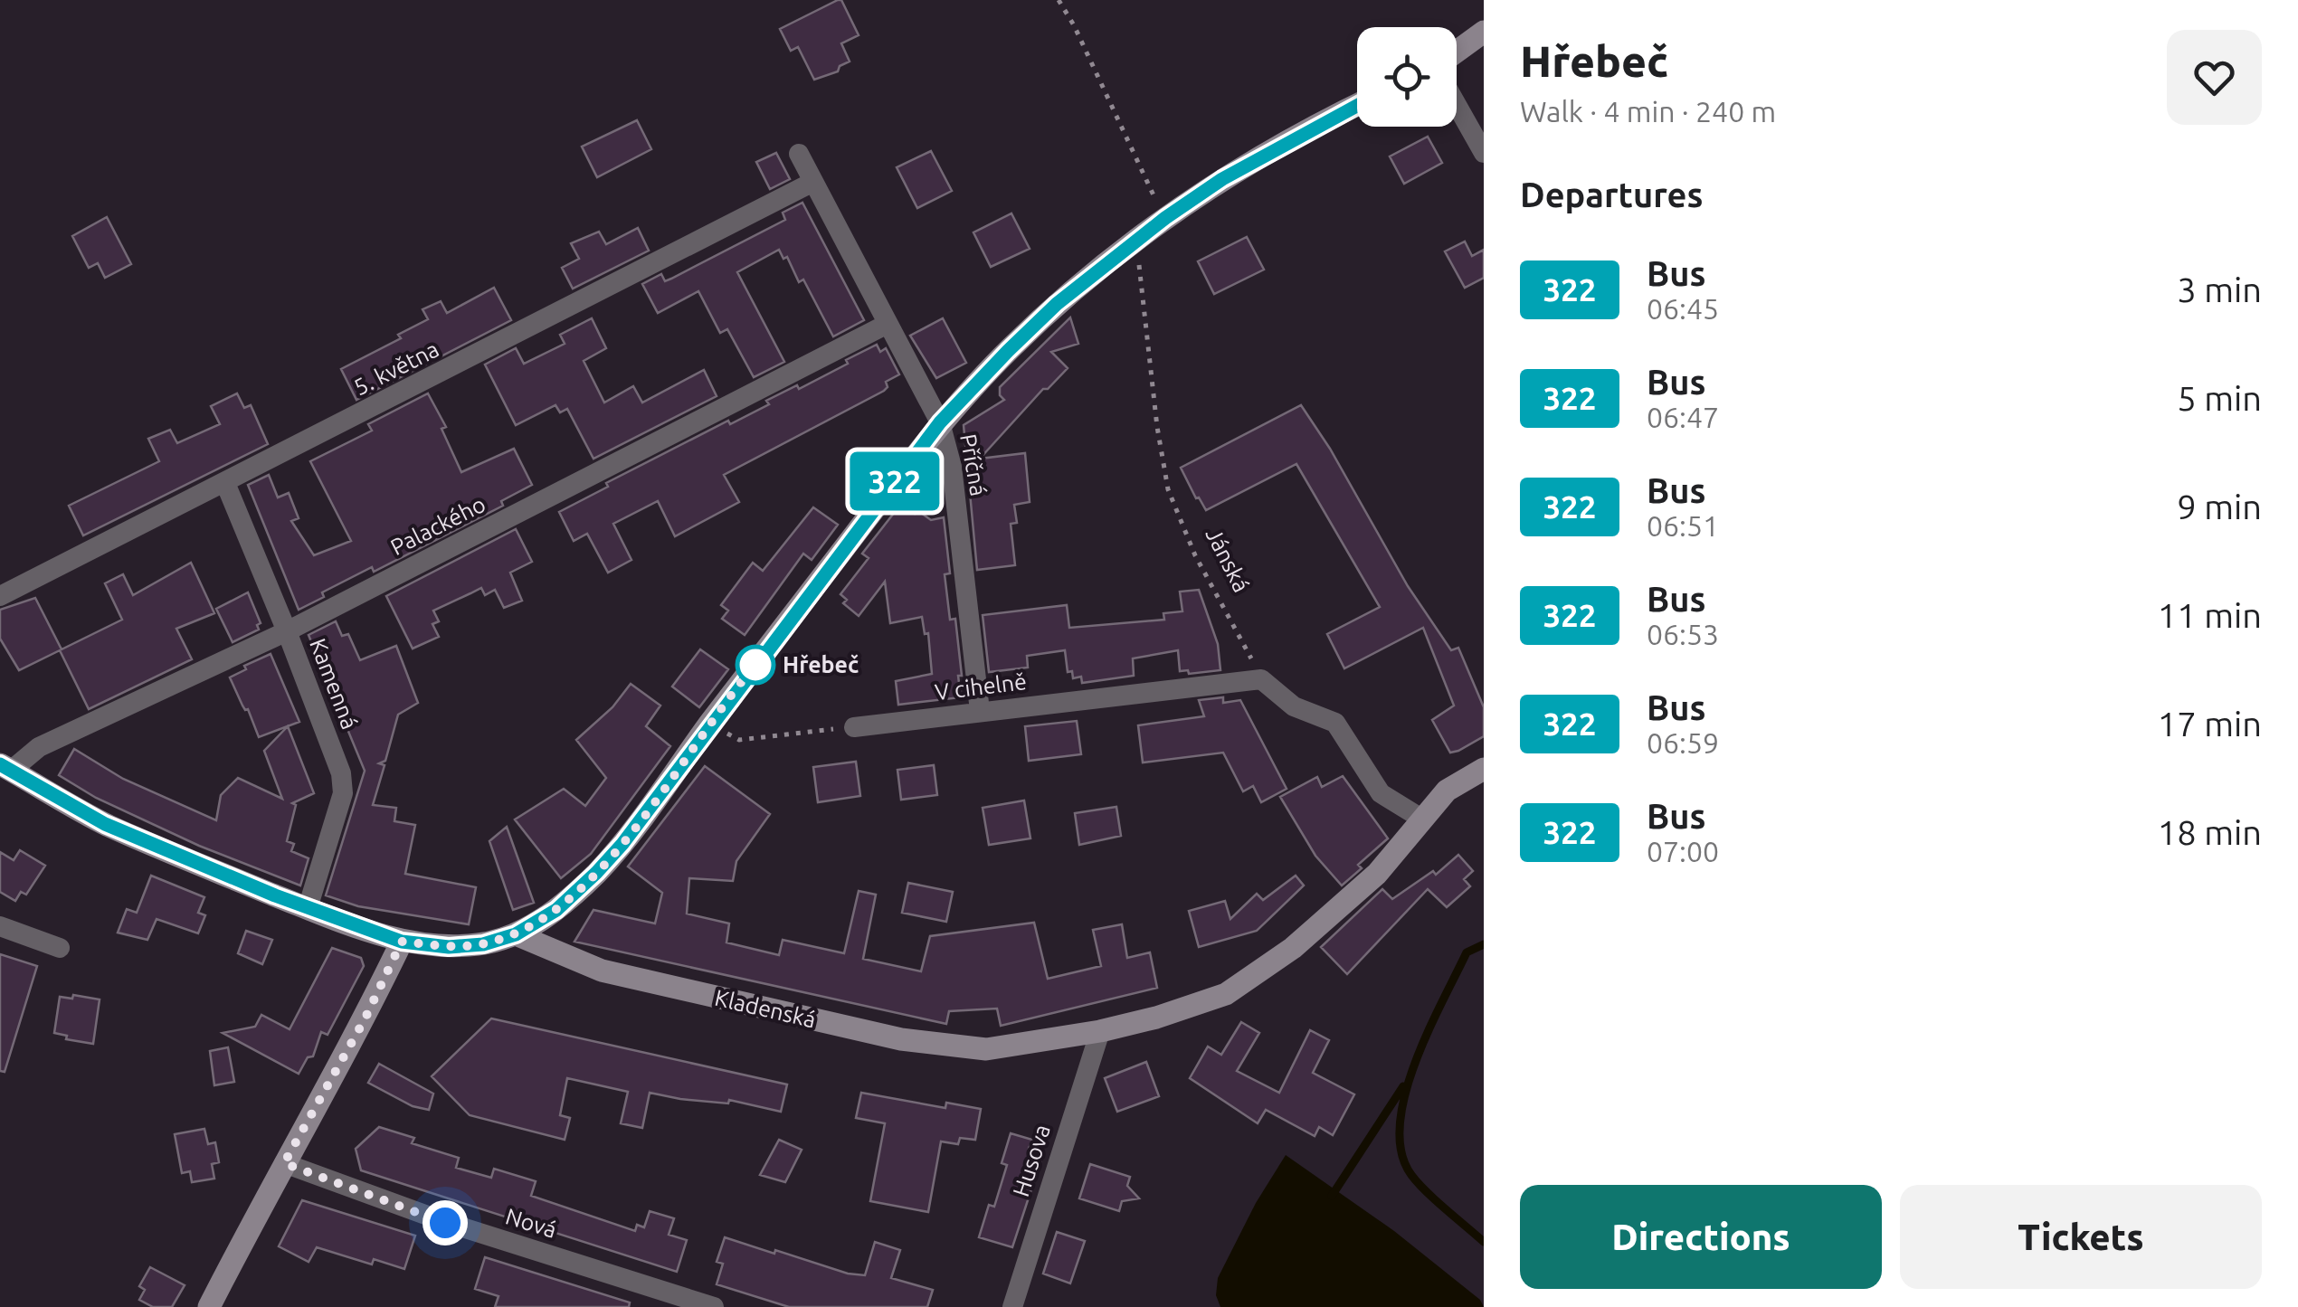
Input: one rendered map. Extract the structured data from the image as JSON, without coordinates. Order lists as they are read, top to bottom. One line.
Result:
{"streets":{"street":["5. května","Příčná","Palackého","Kamenná","V cihelně","Kladenská","Husova","Nová"],"path":["Jánská"]},"crossings":[["5. května","Příčná"],["5. května","Kamenná"],["Příčná","Palackého"],["Příčná","V cihelně"],["Palackého","Kamenná"],["Jánská","V cihelně"],["Kladenská","Husova"]],"places":["Hřebeč"],"lines":["bus line 322"],"page":{"on_map":"322","heading":[["Hřebeč","Walk · 4 min · 240 m"],"Departures"],"list":[{"mark":"322","name":"Bus","note":"06:45","value":"3 min"},{"mark":"322","name":"Bus","note":"06:47","value":"5 min"},{"mark":"322","name":"Bus","note":"06:51","value":"9 min"},{"mark":"322","name":"Bus","note":"06:53","value":"11 min"},{"mark":"322","name":"Bus","note":"06:59","value":"17 min"},{"mark":"322","name":"Bus","note":"07:00","value":"18 min"}],"buttons":["Directions","Tickets"]}}
